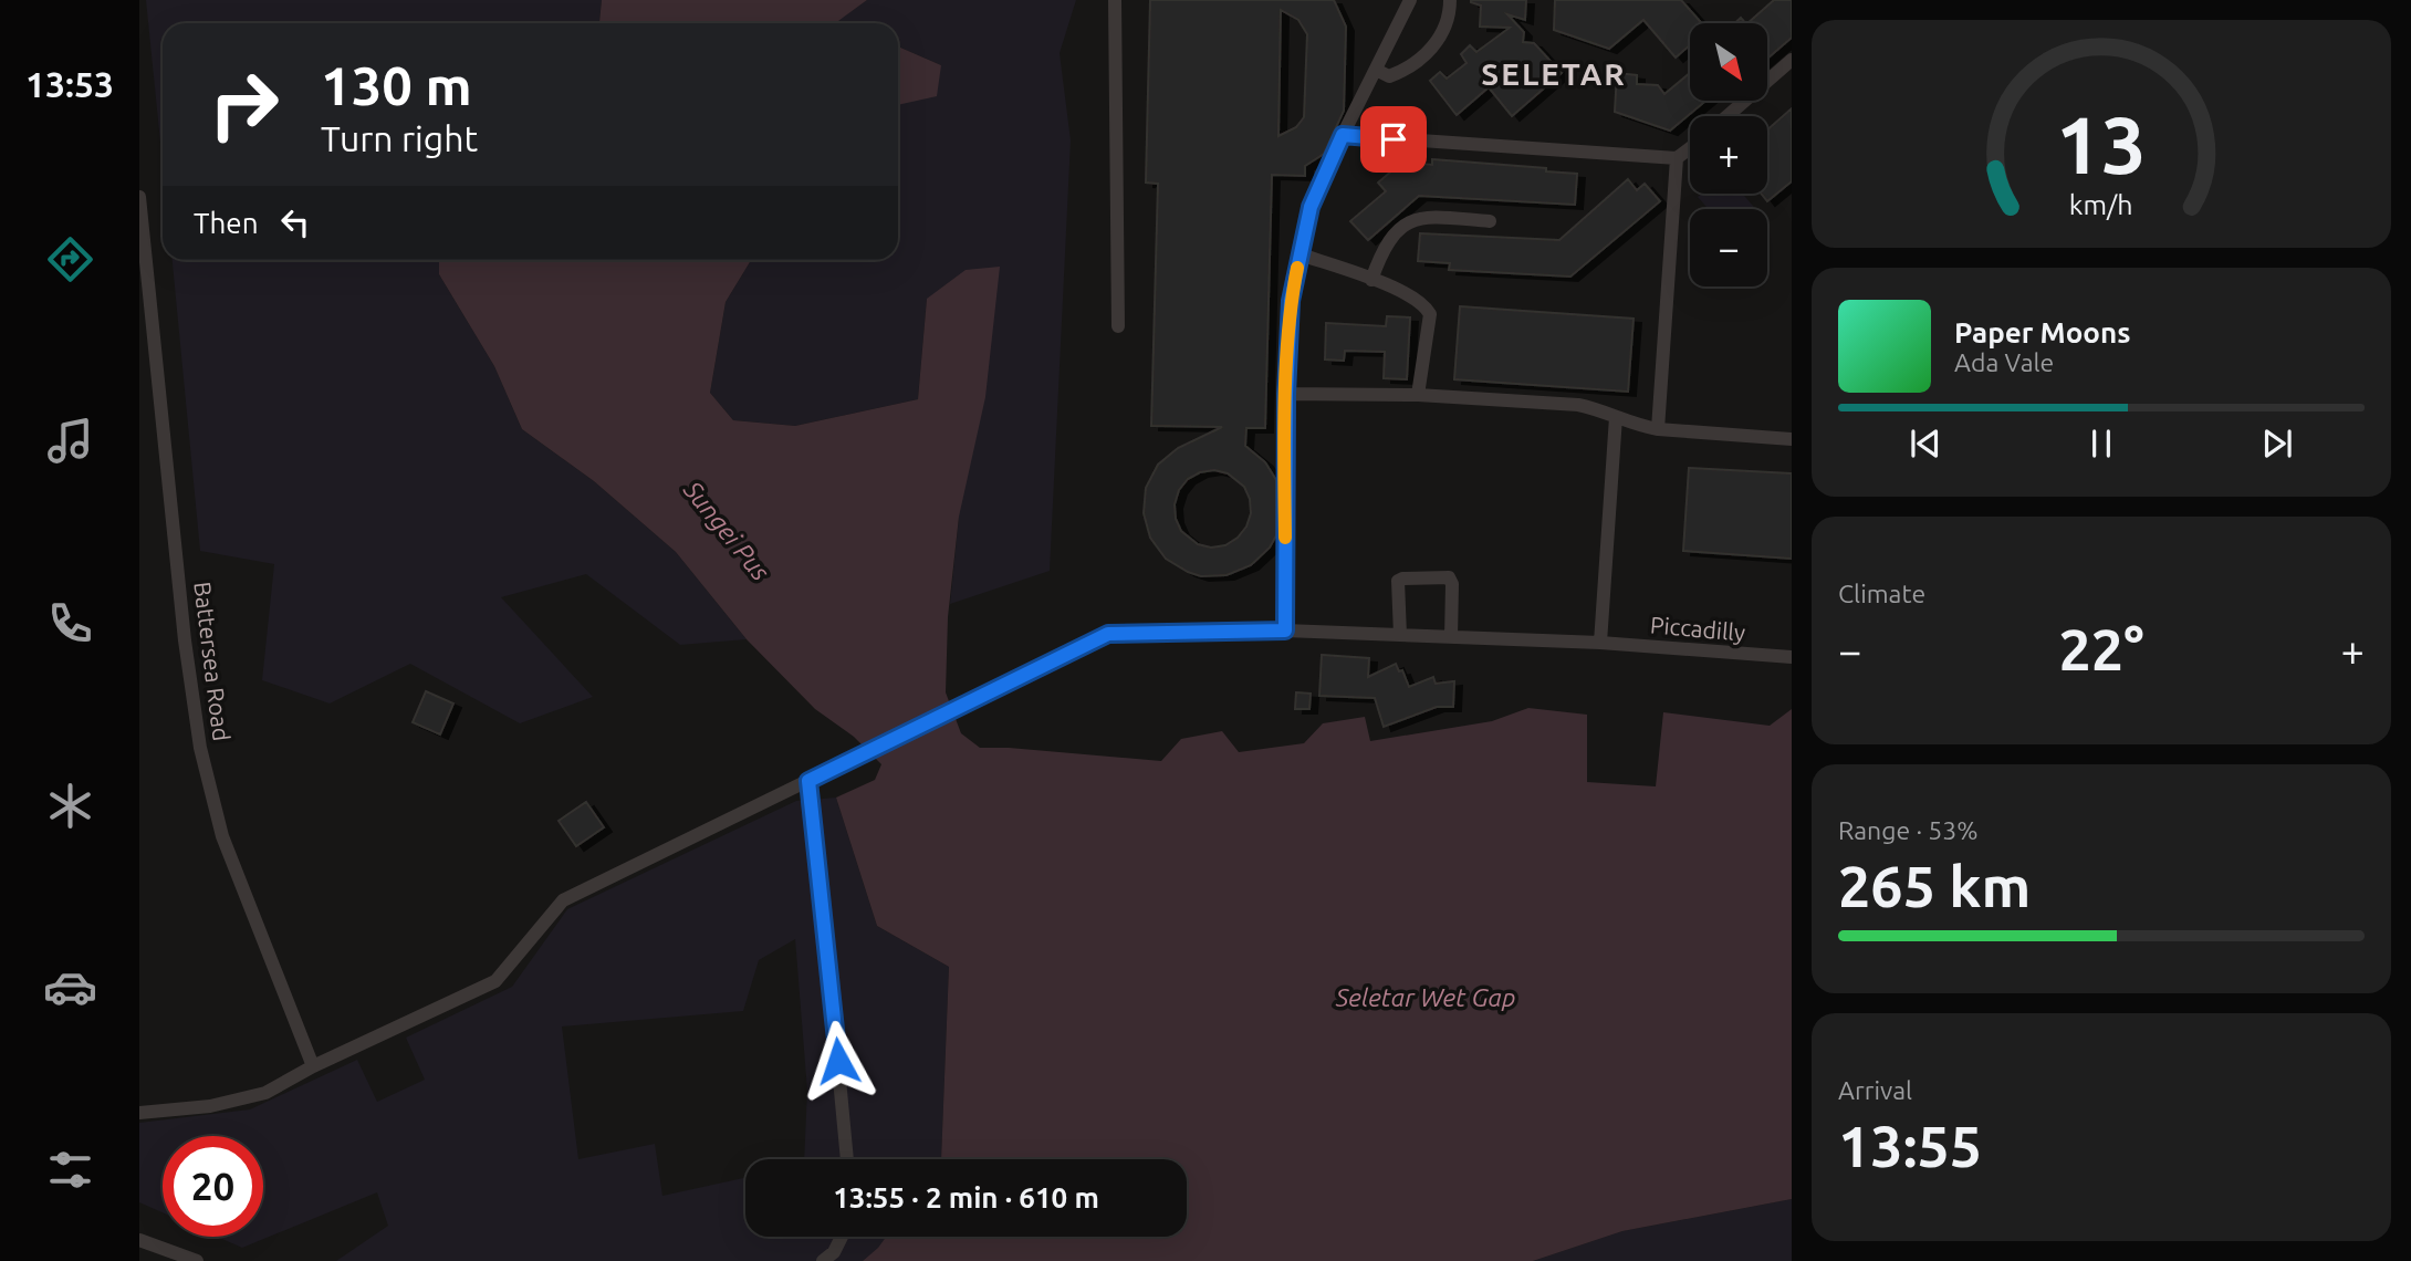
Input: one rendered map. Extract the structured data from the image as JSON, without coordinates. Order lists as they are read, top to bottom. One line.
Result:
{"streets":{"lane":["Piccadilly","Battersea Road"]},"crossings":[["Piccadilly","Battersea Road"]],"districts":["SELETAR"],"water":["Sungei Pus","Seletar Wet Gap"],"north":"bottom right","page":{"tabs":"13:53","map_buttons":["+","−"],"turn":["130 m","Turn right"],"then":"Then","song":["Paper Moons","Ada Vale"],"tile":["Climate",["Range · 53%","265 km"],["Arrival","13:55"]],"heat":["−","22°","+"],"limit":"20","trip":"13:55 · 2 min · 610 m","gauge":["13","km/h"]}}
